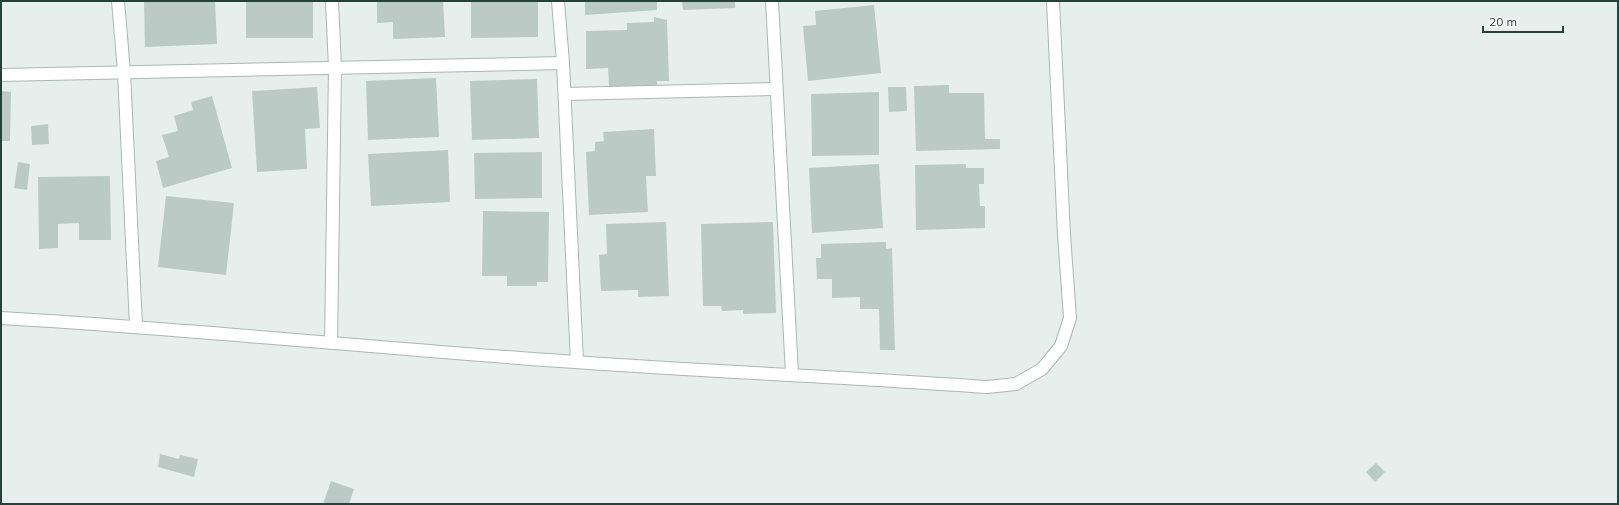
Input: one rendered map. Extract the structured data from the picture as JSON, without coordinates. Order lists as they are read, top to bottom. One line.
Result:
{"scale_bar":"20 m"}
